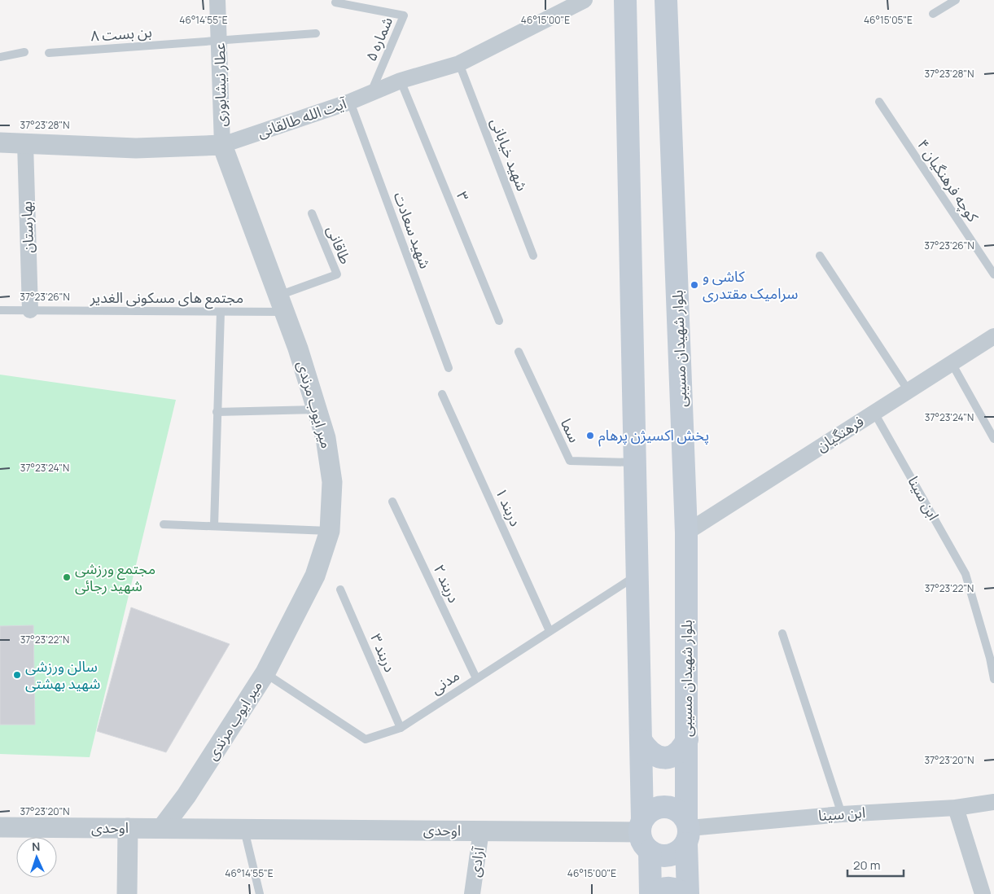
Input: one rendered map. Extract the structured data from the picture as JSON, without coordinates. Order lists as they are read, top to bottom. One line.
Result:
{"streets":{"main road":["بلوار شهیدان مسیبی"],"street":["عطار نیشابوری","آیت الله طالقانی","بهارستان","میر ایوب مرندی","فرهنگیان","ابن سینا","اوحدی","آزادی"],"lane":["بن بست ۸","شماره ۵","شهید خیابانی","کوچه فرهنگیان ۴","۳","شهید سعادت","طاقانی","مجتمع های مسکونی الغدیر","سما","دربند ۱","دربند ۲","دربند ۳","مدنی"]},"crossings":[["بن بست ۸","عطار نیشابوری"],["شماره ۵","آیت الله طالقانی"],["عطار نیشابوری","آیت الله طالقانی"],["عطار نیشابوری","میر ایوب مرندی"],["آیت الله طالقانی","شهید خیابانی"],["آیت الله طالقانی","۳"],["آیت الله طالقانی","بهارستان"],["آیت الله طالقانی","شهید سعادت"],["آیت الله طالقانی","میر ایوب مرندی"],["بهارستان","مجتمع های مسکونی الغدیر"],["طاقانی","مجتمع های مسکونی الغدیر"],["طاقانی","میر ایوب مرندی"],["مجتمع های مسکونی الغدیر","میر ایوب مرندی"],["بلوار شهیدان مسیبی","فرهنگیان"],["بلوار شهیدان مسیبی","ابن سینا"],["بلوار شهیدان مسیبی","اوحدی"],["میر ایوب مرندی","مدنی"],["میر ایوب مرندی","اوحدی"],["فرهنگیان","ابن سینا"],["ابن سینا","اوحدی"],["دربند ۱","مدنی"],["دربند ۲","مدنی"],["دربند ۳","مدنی"],["اوحدی","آزادی"]],"places":["کاشی و سرامیک مقتدری","پخش اکسیژن پرهام","مجتمع ورزشی شهید رجائی","سالن ورزشی شهید بهشتی"],"scale_bar":"20 m","north":"top","coordinates":["46°14'55\"E","46°15'00\"E","46°15'05\"E","37°23'28\"N","37°23'26\"N","37°23'24\"N","37°23'22\"N","37°23'20\"N"]}
